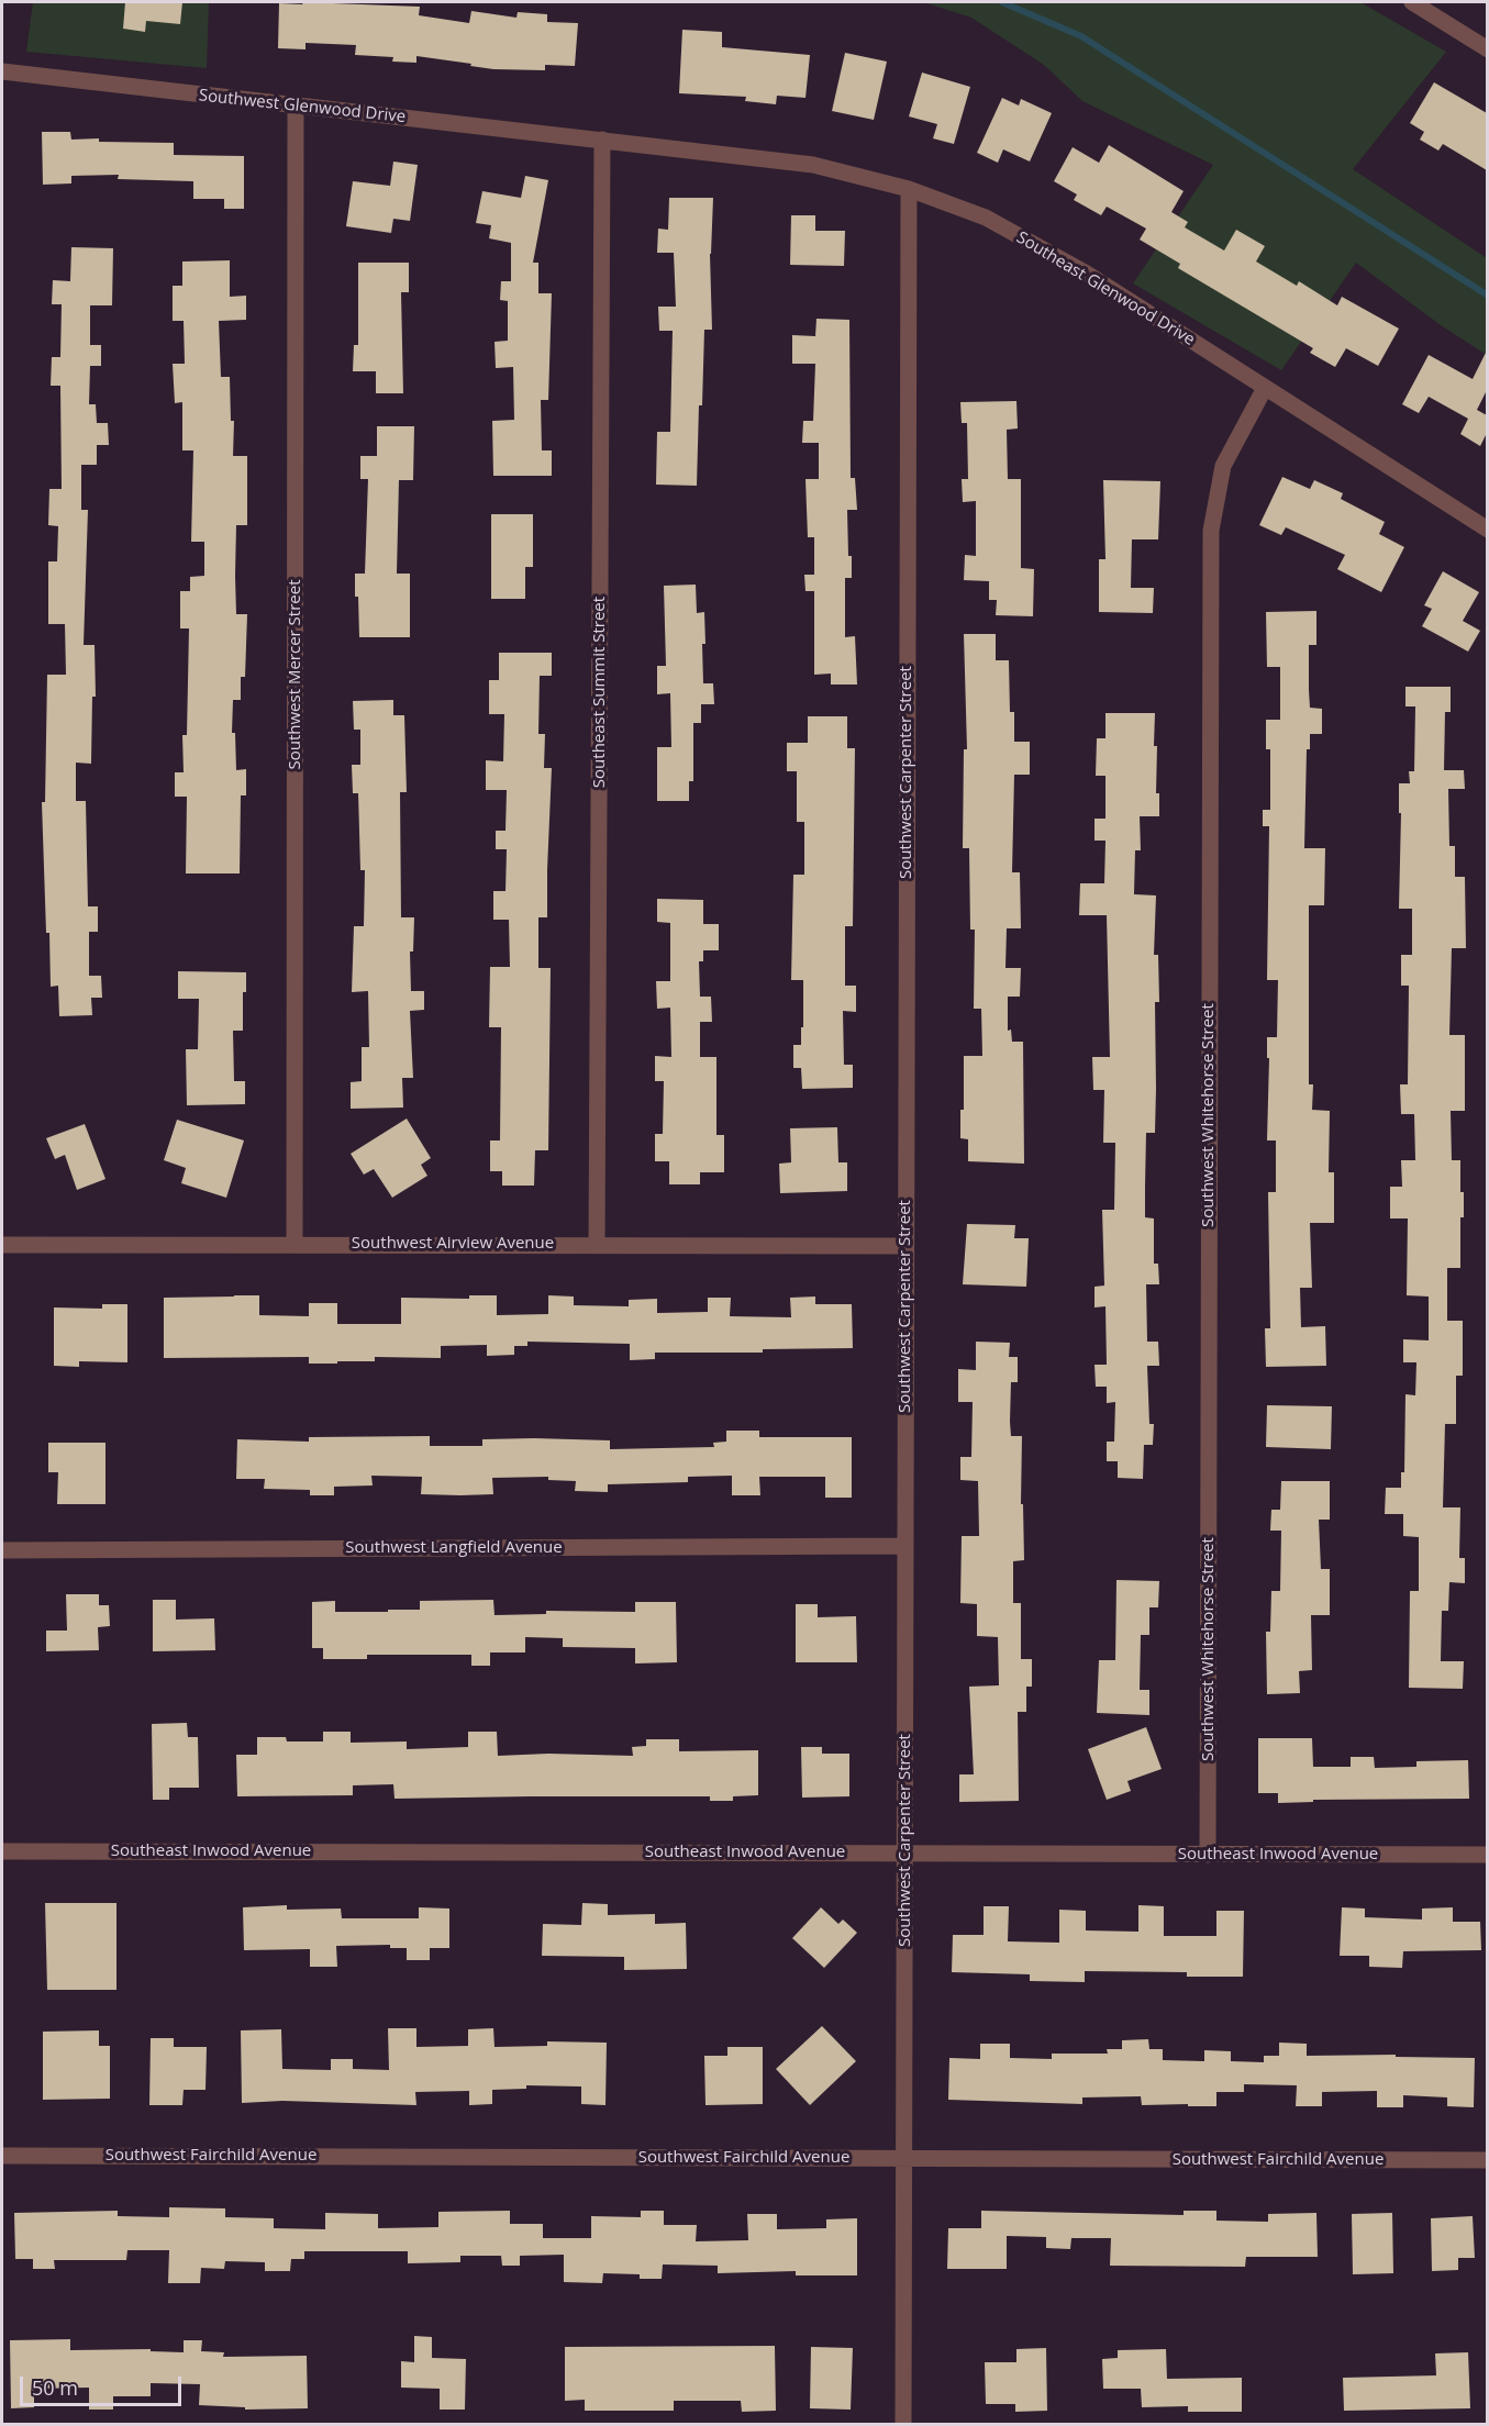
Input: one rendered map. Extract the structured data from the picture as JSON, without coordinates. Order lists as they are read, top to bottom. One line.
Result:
{"streets":{"street":["Southwest Glenwood Drive","Southeast Glenwood Drive","Southwest Mercer Street","Southeast Summit Street","Southwest Carpenter Street","Southwest Whitehorse Street","Southwest Airview Avenue","Southwest Langfield Avenue","Southeast Inwood Avenue","Southwest Fairchild Avenue"]},"crossings":[["Southwest Glenwood Drive","Southeast Glenwood Drive"],["Southwest Glenwood Drive","Southwest Mercer Street"],["Southwest Glenwood Drive","Southeast Summit Street"],["Southeast Glenwood Drive","Southeast Summit Street"],["Southeast Glenwood Drive","Southwest Carpenter Street"],["Southeast Glenwood Drive","Southwest Whitehorse Street"],["Southwest Mercer Street","Southwest Airview Avenue"],["Southeast Summit Street","Southwest Airview Avenue"],["Southwest Carpenter Street","Southwest Airview Avenue"],["Southwest Carpenter Street","Southwest Langfield Avenue"],["Southwest Carpenter Street","Southeast Inwood Avenue"],["Southwest Carpenter Street","Southwest Fairchild Avenue"],["Southwest Whitehorse Street","Southeast Inwood Avenue"]],"scale_bar":"50 m"}
